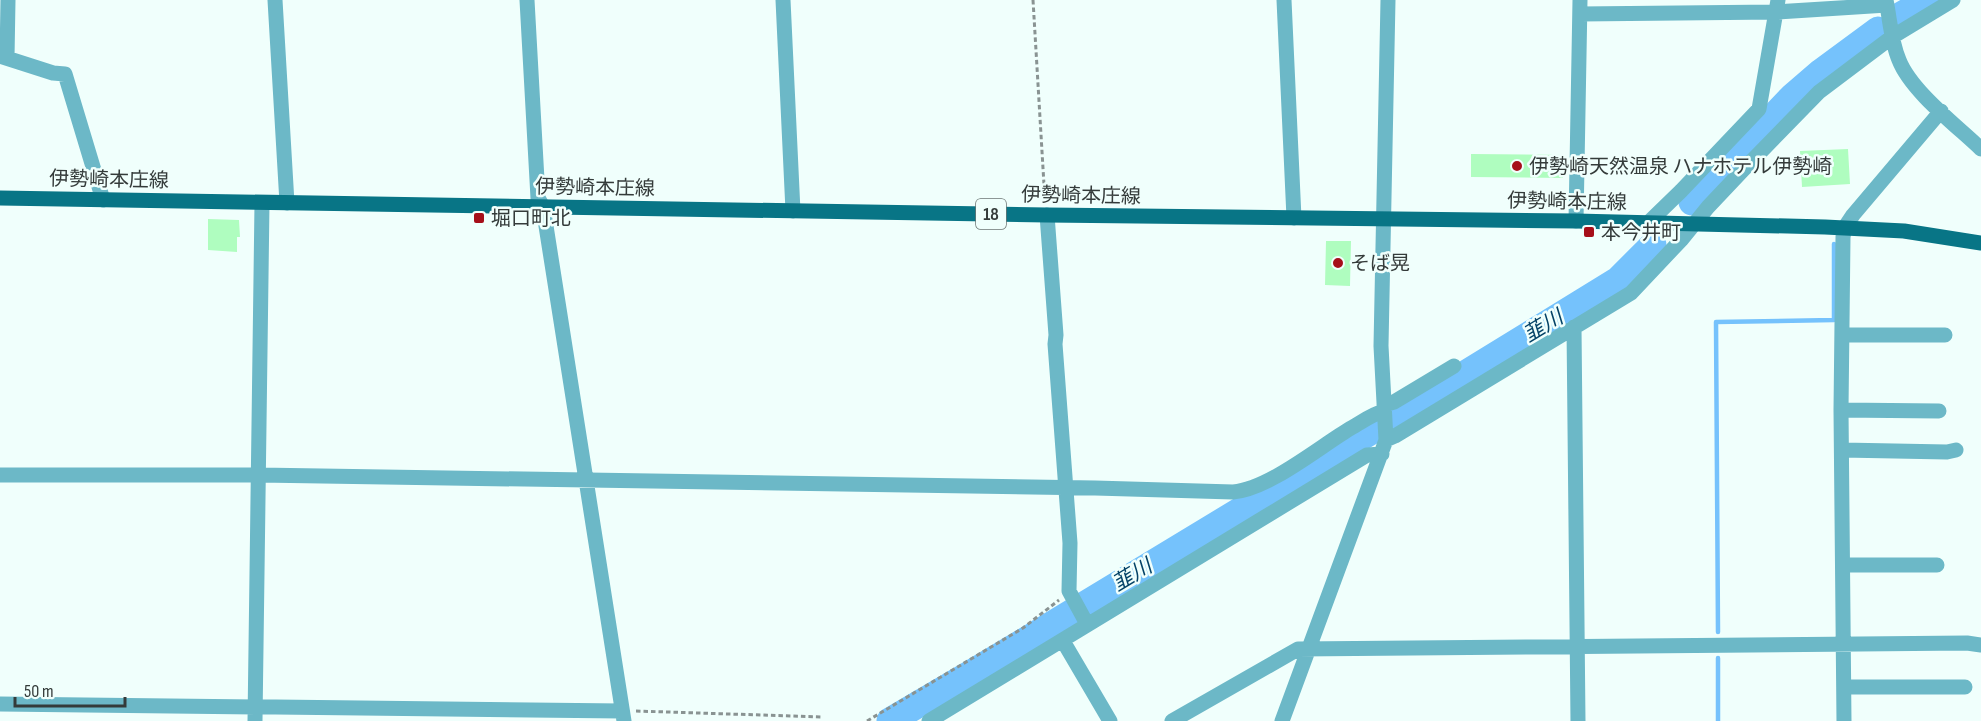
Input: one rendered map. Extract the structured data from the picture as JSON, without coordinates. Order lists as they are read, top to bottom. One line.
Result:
{"streets":{"main road":["伊勢崎本庄線","18"]},"water":["韮川"],"places":{"other":["伊勢崎天然温泉 ハナホテル伊勢崎","そば晃"],"transit":["堀口町北","本今井町"]},"scale_bar":"50 m"}
